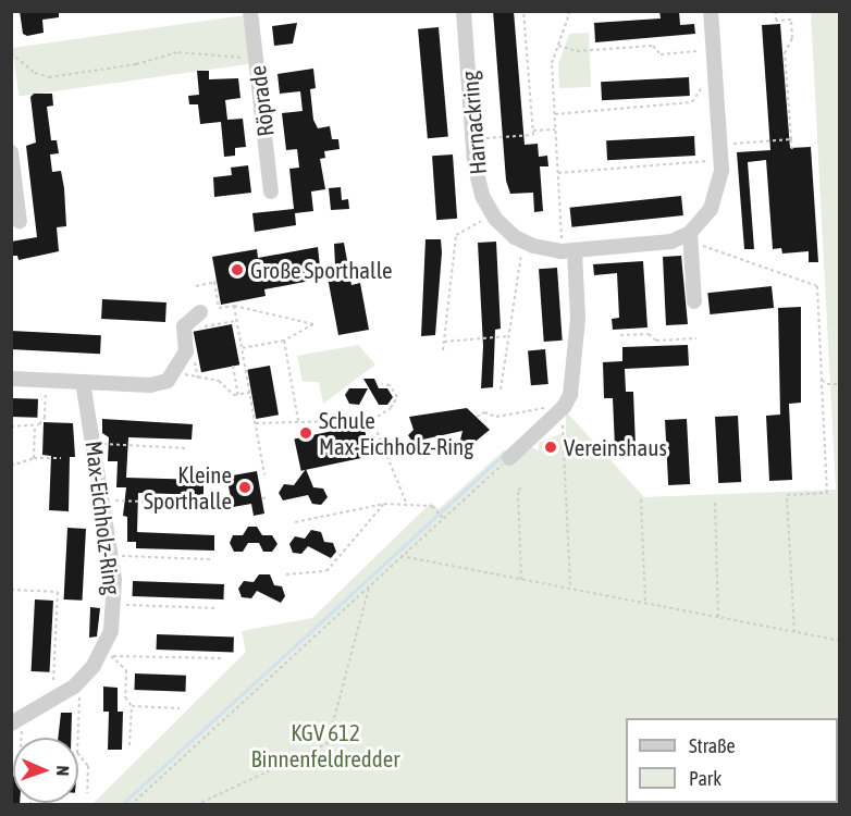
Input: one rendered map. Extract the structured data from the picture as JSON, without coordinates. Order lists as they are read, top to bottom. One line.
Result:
{"streets":{"street":["Röprade","Harnackring","Max-Eichholz-Ring"]},"parks":["KGV 612 Binnenfeldredder"],"places":["Große Sporthalle","Schule Max-Eichholz-Ring","Vereinshaus","Kleine Sporthalle"],"legend":["Straße","Park"],"north":"right"}
